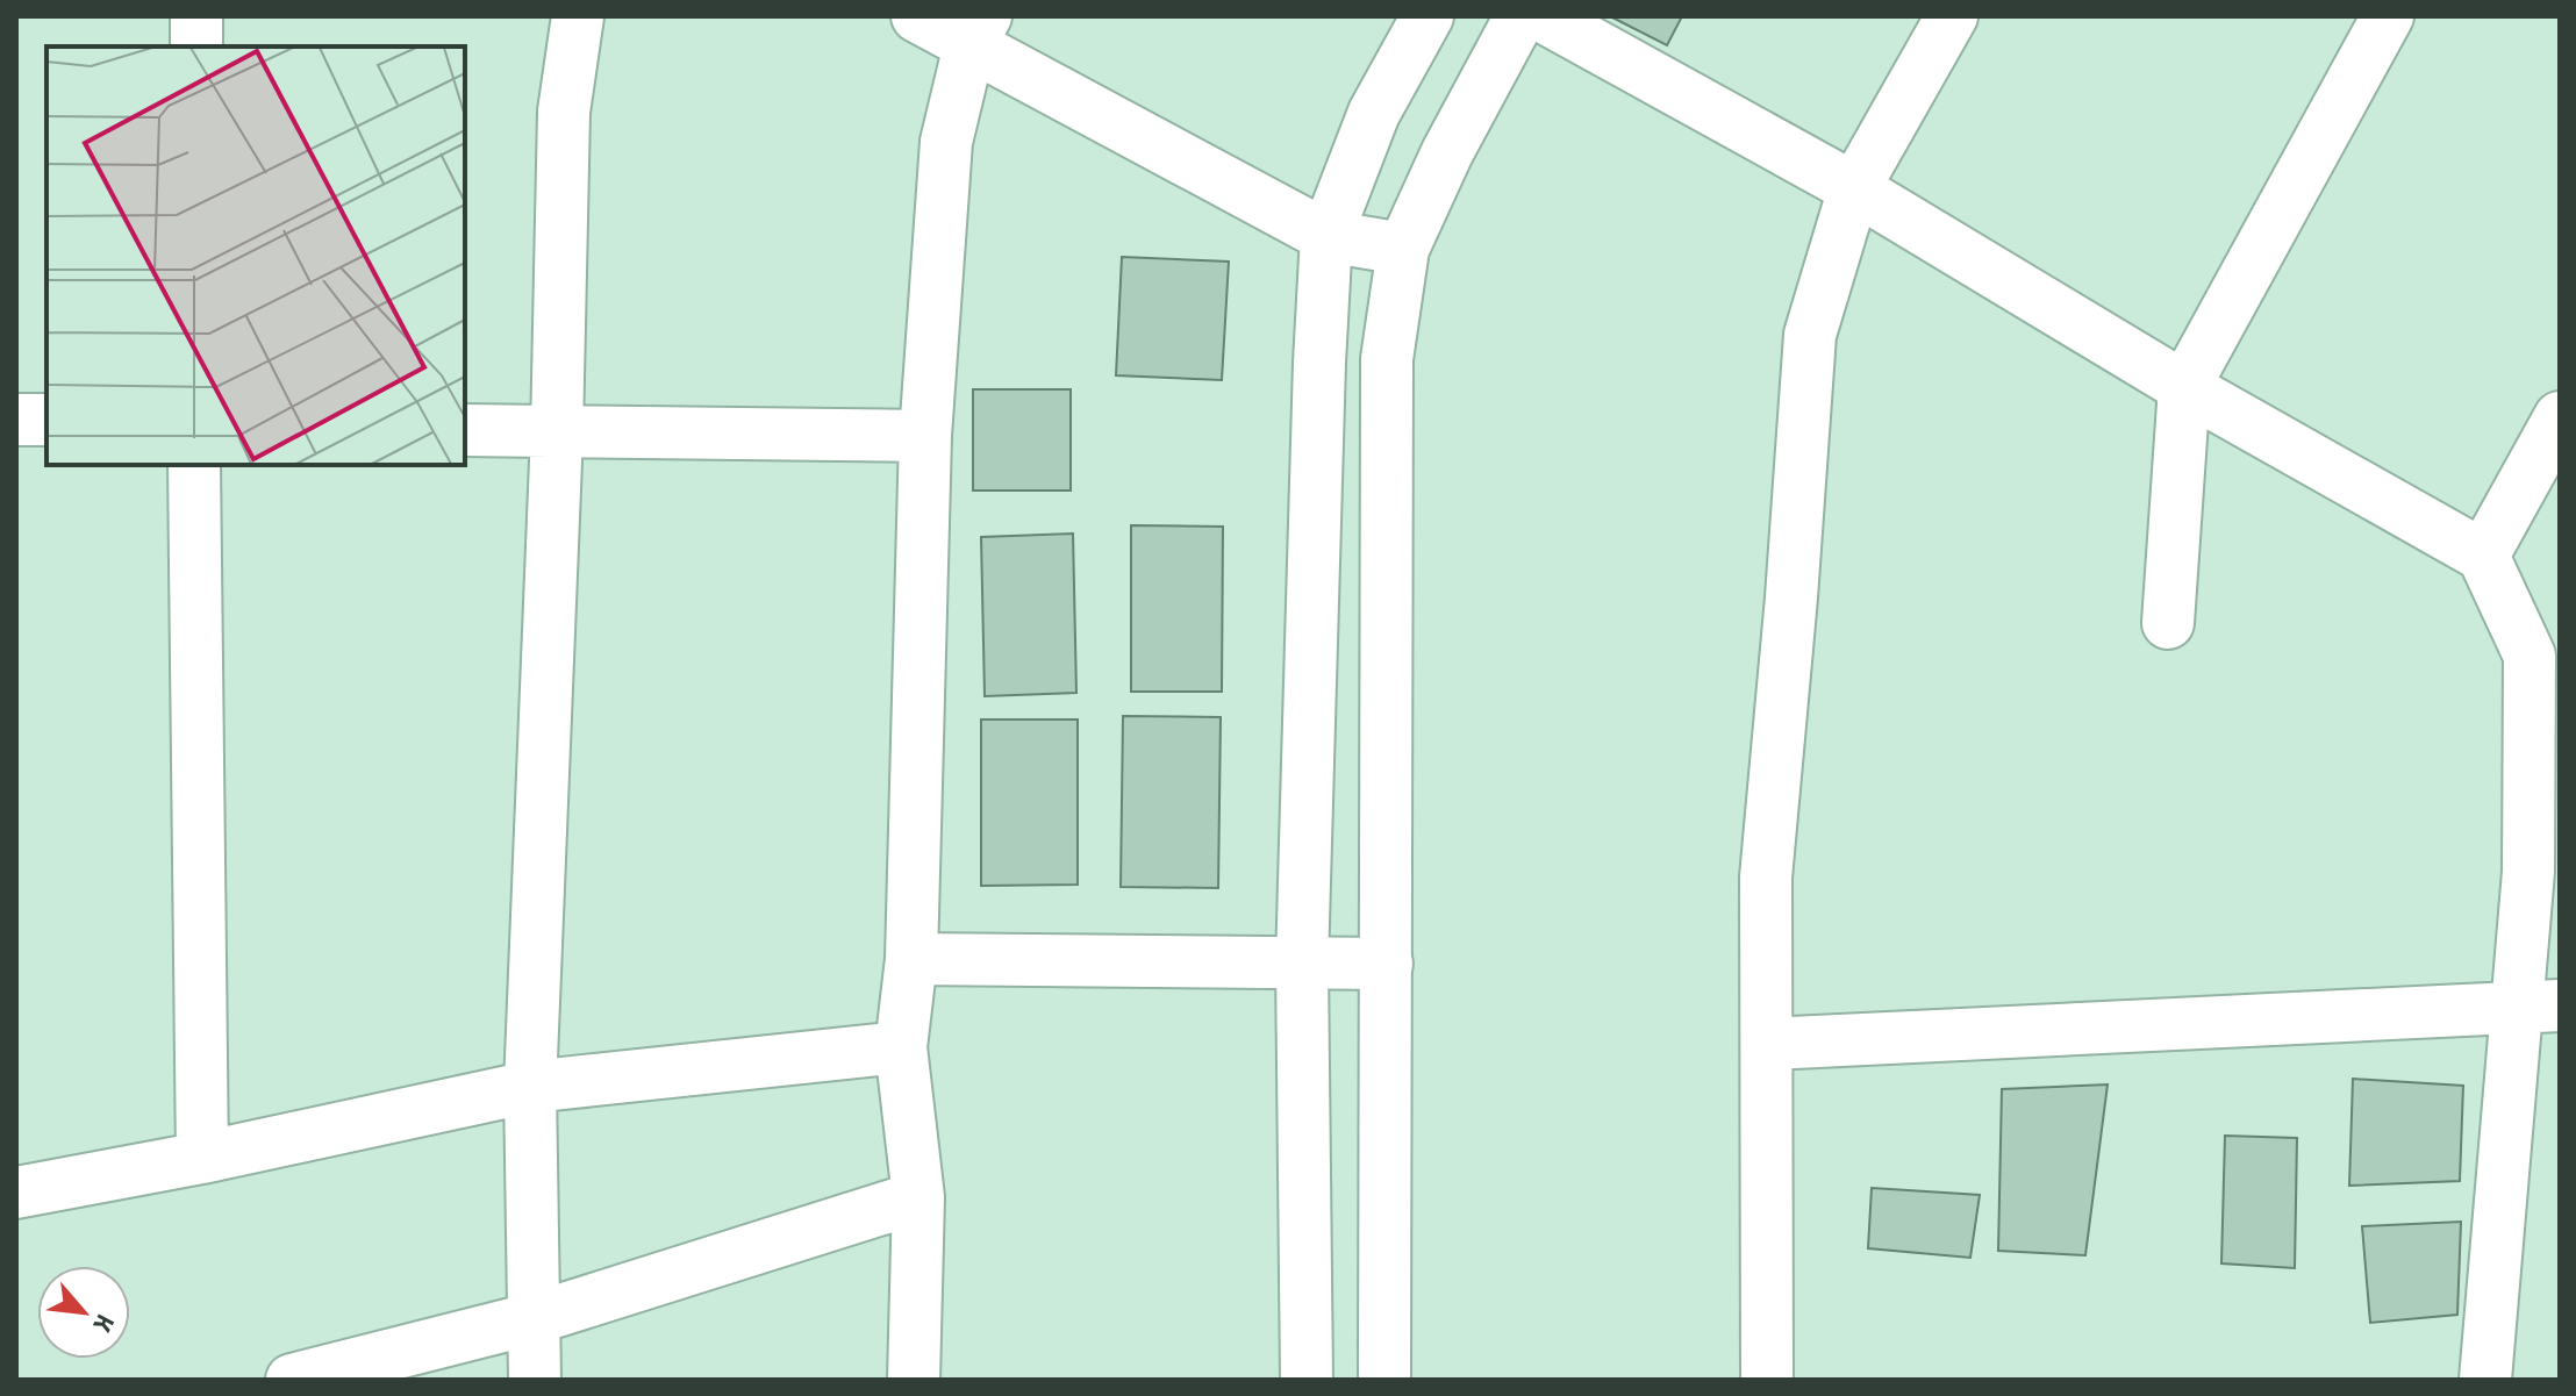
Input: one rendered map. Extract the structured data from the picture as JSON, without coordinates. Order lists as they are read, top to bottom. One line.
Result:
{"north":"bottom right"}
